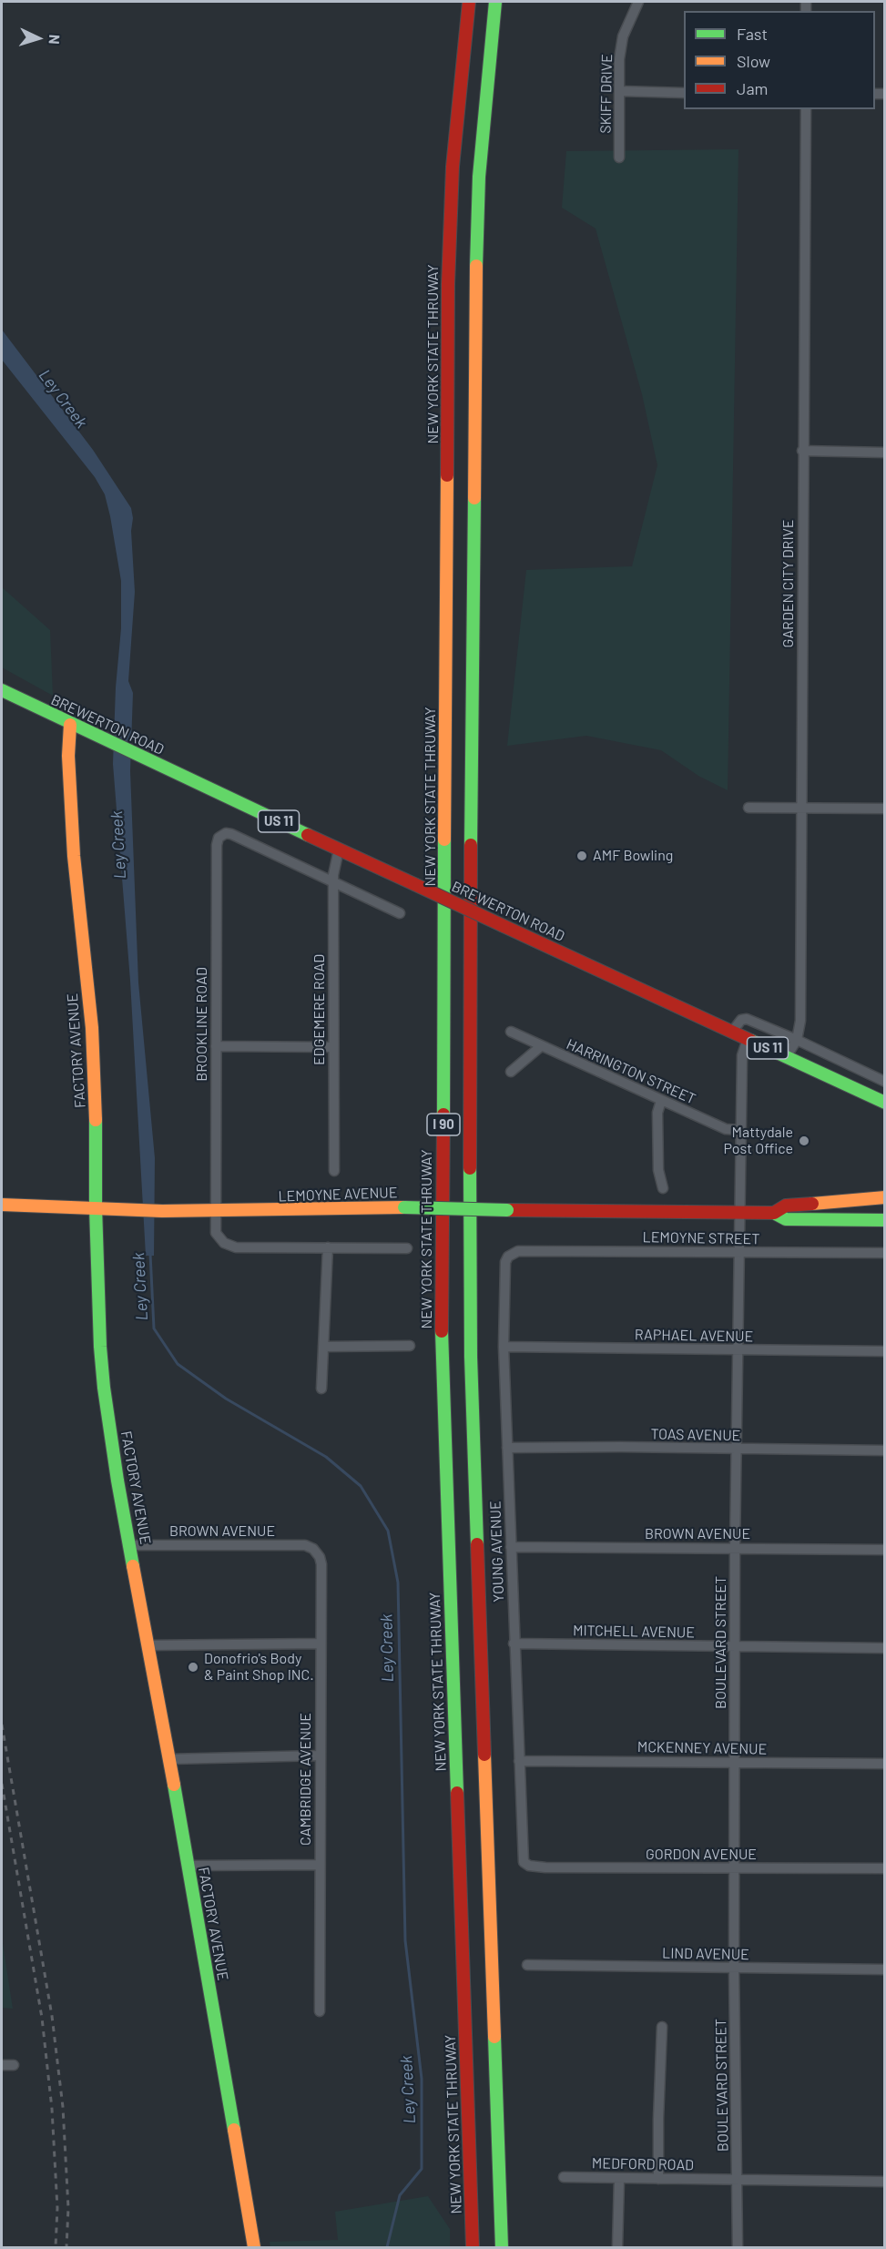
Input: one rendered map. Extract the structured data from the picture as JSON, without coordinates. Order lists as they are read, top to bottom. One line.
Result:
{"streets":{"main road":["NEW YORK STATE THRUWAY","BREWERTON ROAD","US 11","FACTORY AVENUE","I 90","LEMOYNE AVENUE"],"street":["SKIFF DRIVE","GARDEN CITY DRIVE","EDGEMERE ROAD","BROOKLINE ROAD","HARRINGTON STREET","LEMOYNE STREET","RAPHAEL AVENUE","TOAS AVENUE","BROWN AVENUE","YOUNG AVENUE","MITCHELL AVENUE","BOULEVARD STREET","MCKENNEY AVENUE","CAMBRIDGE AVENUE","GORDON AVENUE","LIND AVENUE","MEDFORD ROAD"]},"crossings":[["GARDEN CITY DRIVE","BREWERTON ROAD"],["BREWERTON ROAD","EDGEMERE ROAD"],["BREWERTON ROAD","FACTORY AVENUE"],["BREWERTON ROAD","BOULEVARD STREET"],["EDGEMERE ROAD","BROOKLINE ROAD"],["BROOKLINE ROAD","LEMOYNE AVENUE"],["FACTORY AVENUE","LEMOYNE AVENUE"],["FACTORY AVENUE","BROWN AVENUE"],["HARRINGTON STREET","BOULEVARD STREET"],["LEMOYNE AVENUE","BOULEVARD STREET"],["LEMOYNE STREET","YOUNG AVENUE"],["LEMOYNE STREET","BOULEVARD STREET"],["RAPHAEL AVENUE","YOUNG AVENUE"],["RAPHAEL AVENUE","BOULEVARD STREET"],["TOAS AVENUE","YOUNG AVENUE"],["TOAS AVENUE","BOULEVARD STREET"],["BROWN AVENUE","YOUNG AVENUE"],["BROWN AVENUE","BOULEVARD STREET"],["BROWN AVENUE","CAMBRIDGE AVENUE"],["YOUNG AVENUE","MITCHELL AVENUE"],["YOUNG AVENUE","MCKENNEY AVENUE"],["YOUNG AVENUE","GORDON AVENUE"],["MITCHELL AVENUE","BOULEVARD STREET"],["BOULEVARD STREET","MCKENNEY AVENUE"],["BOULEVARD STREET","GORDON AVENUE"],["BOULEVARD STREET","LIND AVENUE"],["BOULEVARD STREET","MEDFORD ROAD"]],"water":["Ley Creek"],"places":["AMF Bowling","Mattydale Post Office","Donofrio's Body & Paint Shop INC."],"legend":["Fast","Slow","Jam"],"north":"right"}
